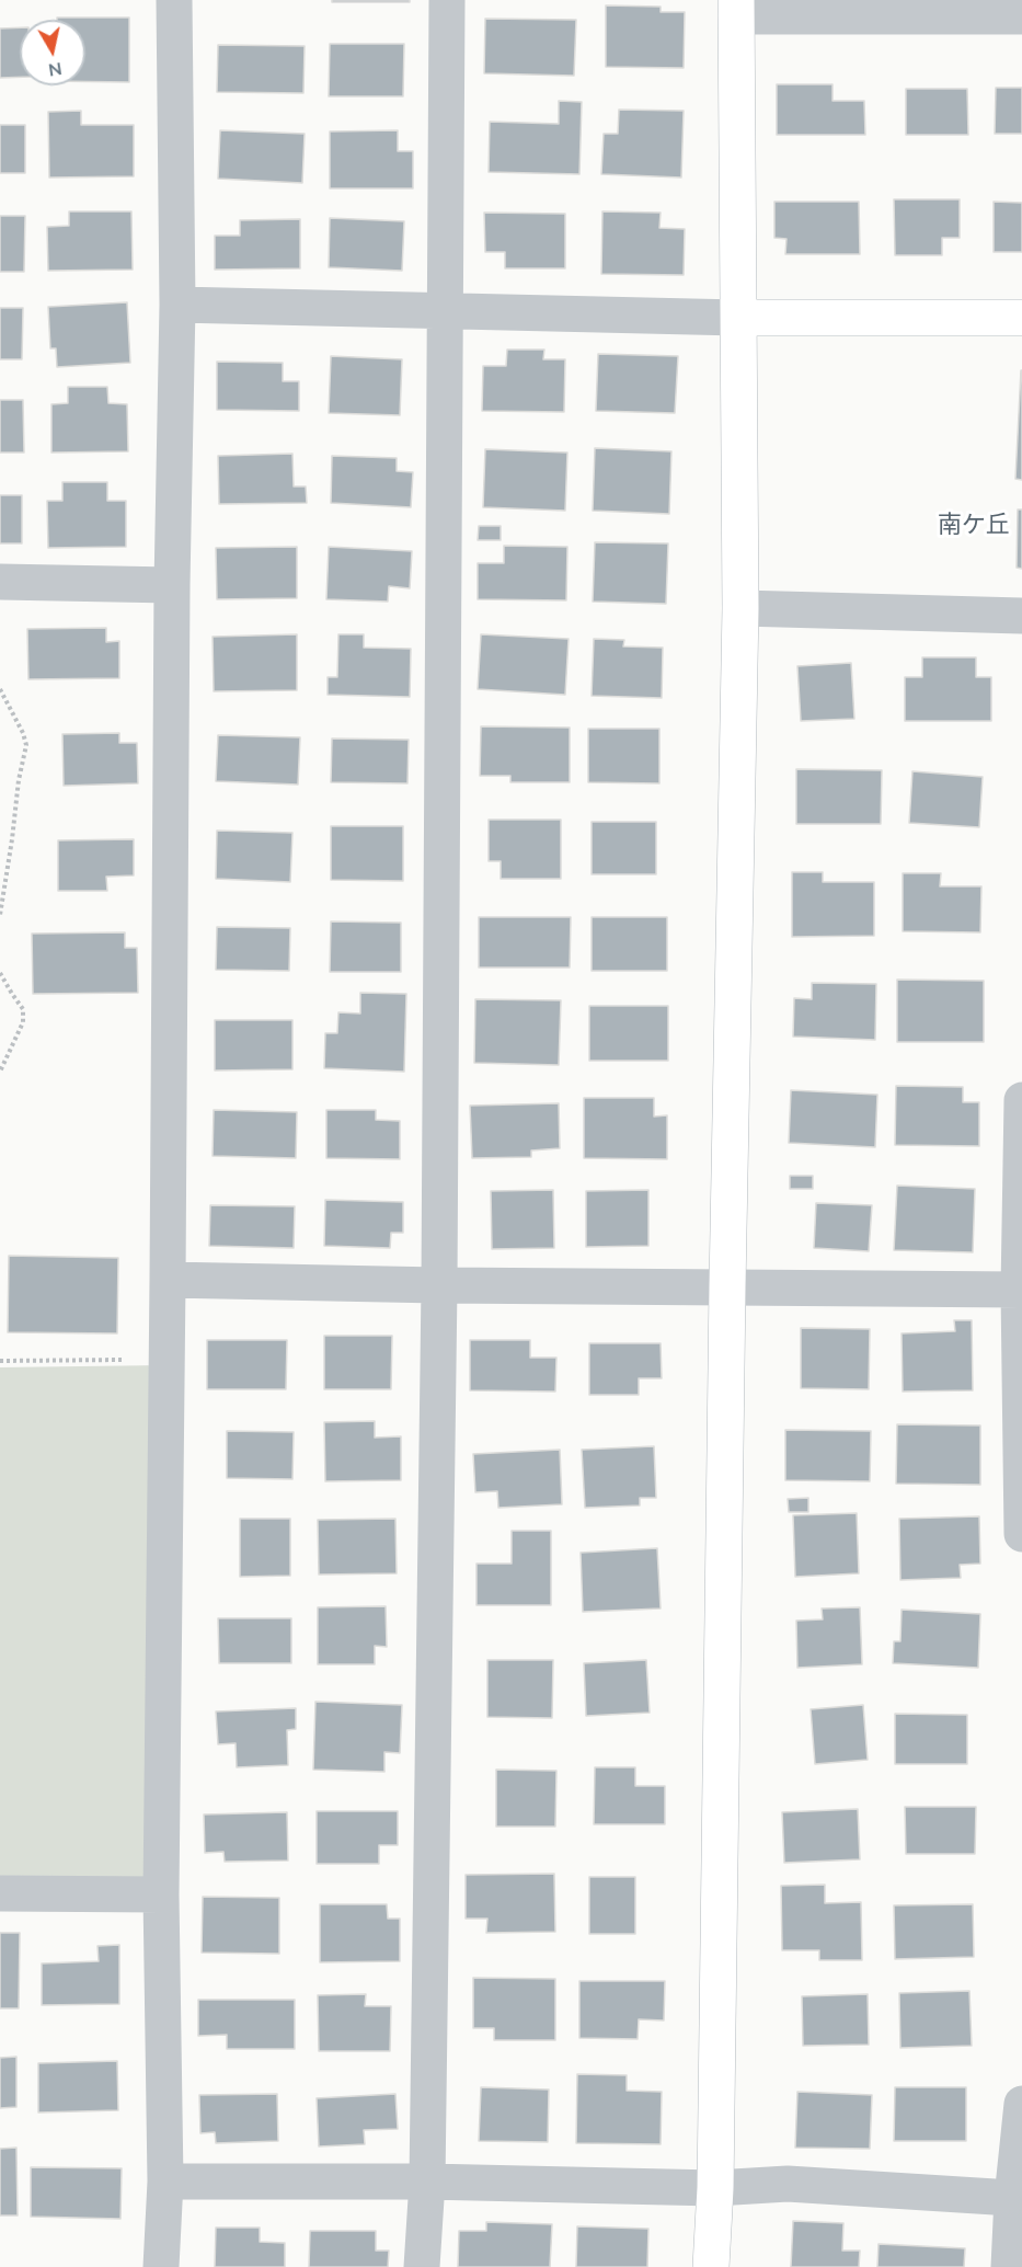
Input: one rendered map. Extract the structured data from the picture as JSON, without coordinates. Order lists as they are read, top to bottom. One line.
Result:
{"districts":["南ケ丘"],"north":"bottom"}
